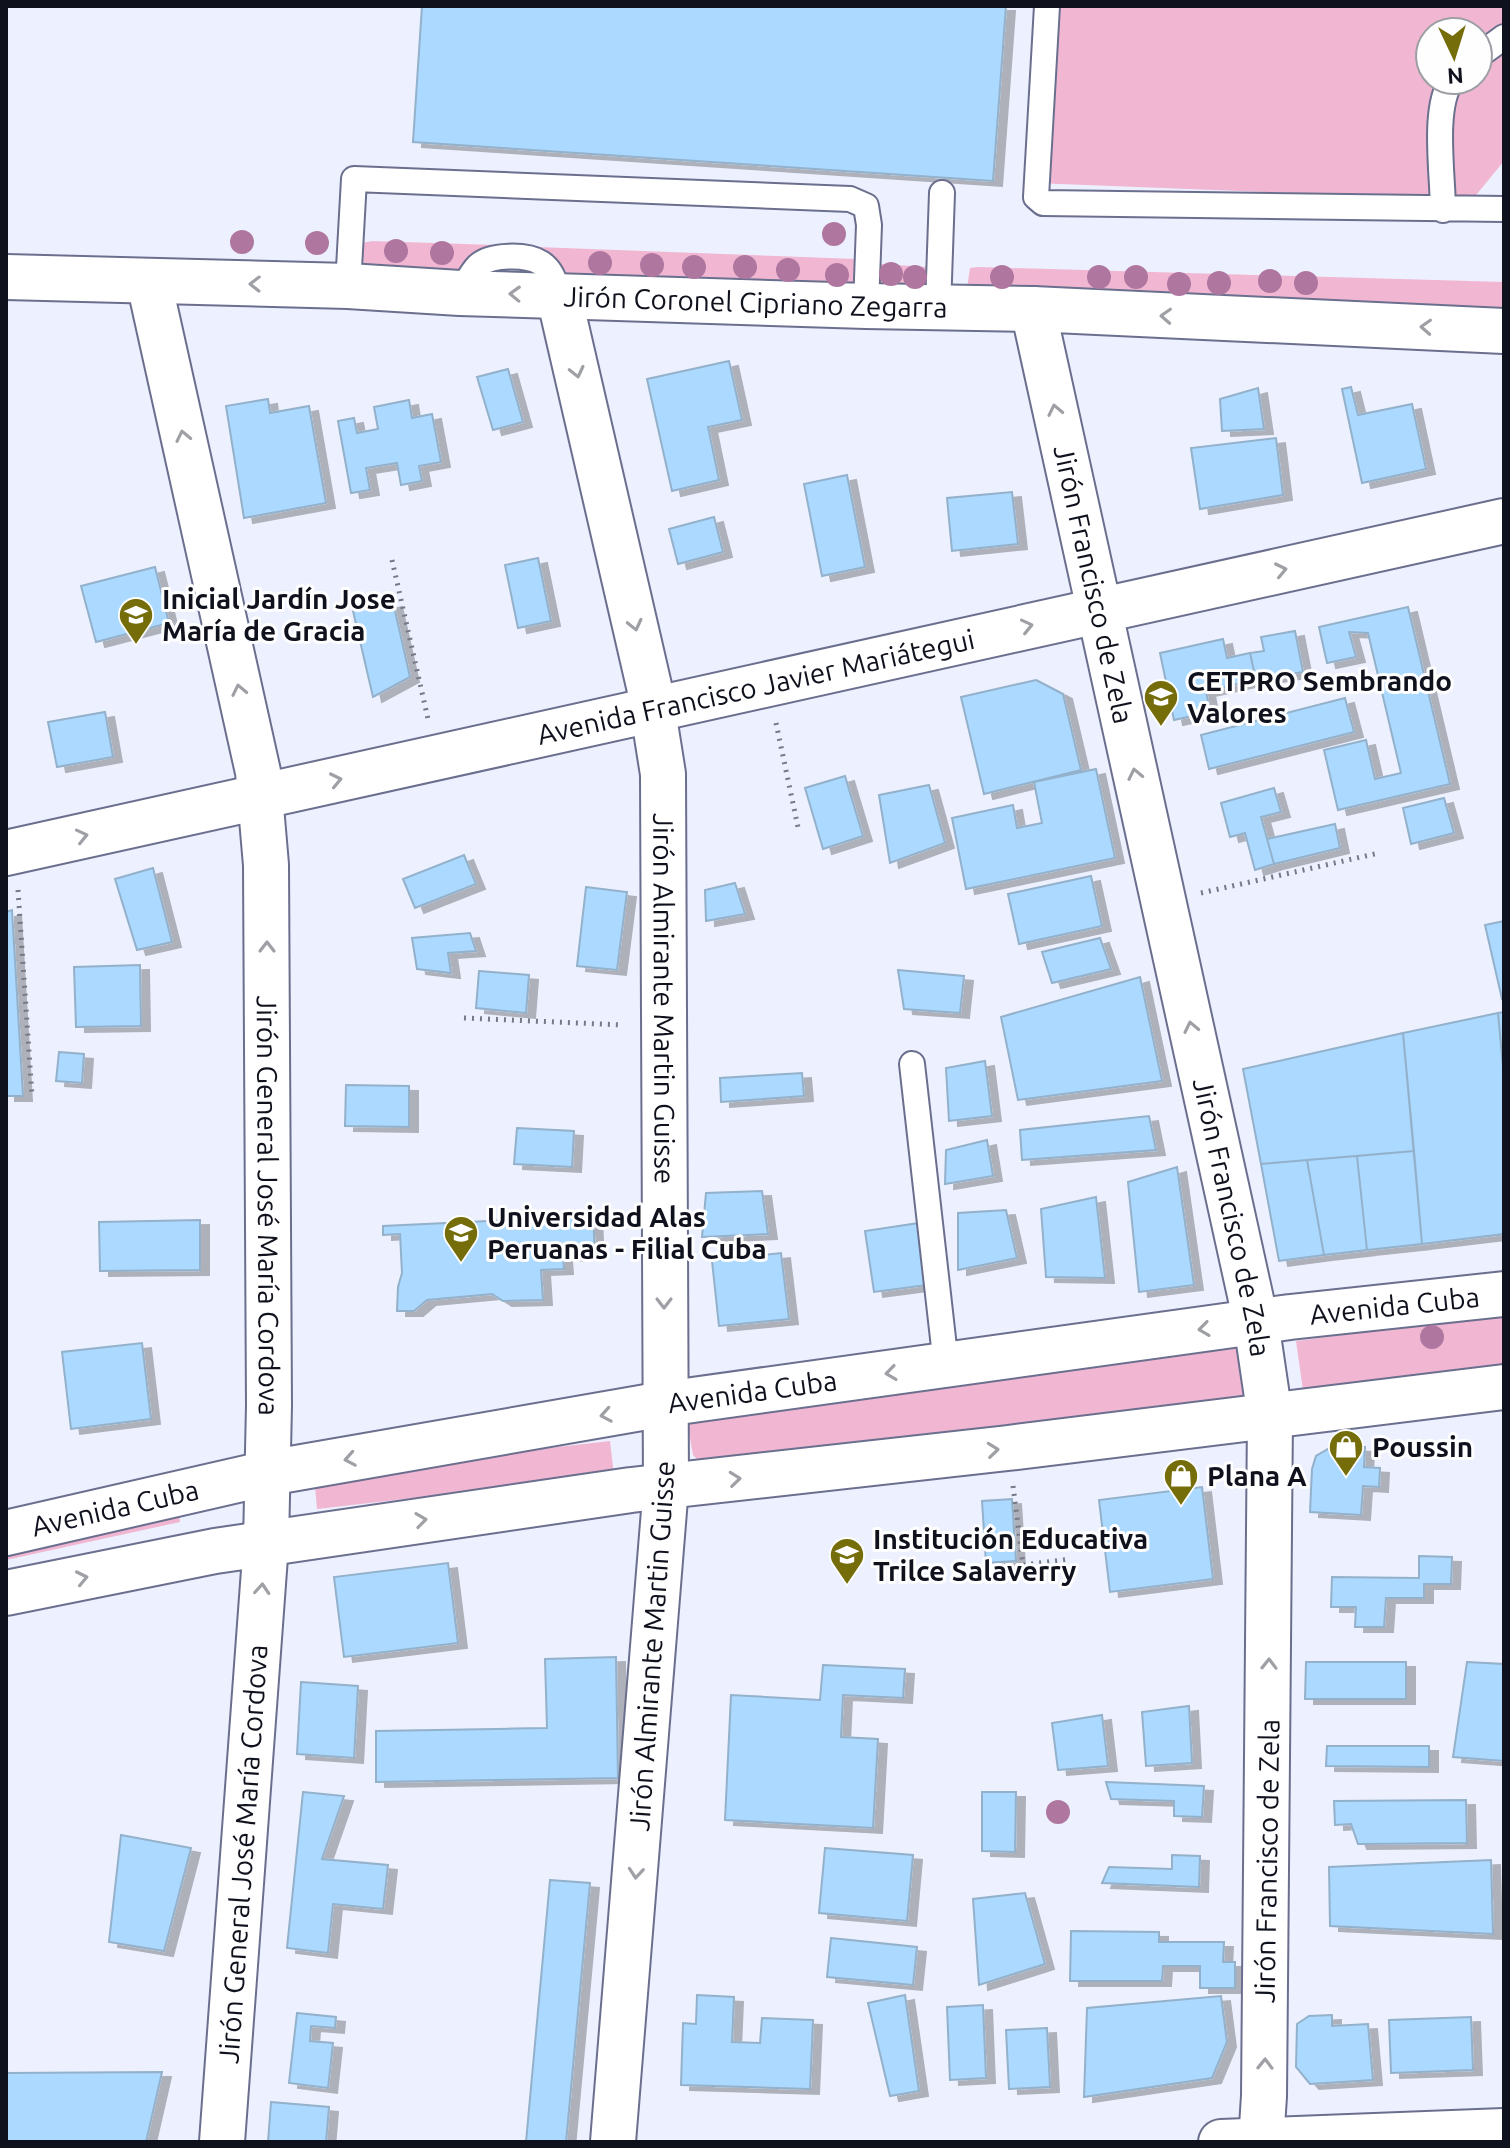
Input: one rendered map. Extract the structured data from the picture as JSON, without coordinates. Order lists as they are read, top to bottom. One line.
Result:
{"streets":{"street":["Jirón Coronel Cipriano Zegarra","Jirón Francisco de Zela","Avenida Francisco Javier Mariátegui","Jirón Almirante Martin Guisse","Jirón General José María Cordova","Avenida Cuba"]},"crossings":[["Jirón Coronel Cipriano Zegarra","Jirón Francisco de Zela"],["Jirón Coronel Cipriano Zegarra","Jirón Almirante Martin Guisse"],["Jirón Coronel Cipriano Zegarra","Jirón General José María Cordova"],["Jirón Francisco de Zela","Avenida Francisco Javier Mariátegui"],["Jirón Francisco de Zela","Avenida Cuba"],["Avenida Francisco Javier Mariátegui","Jirón Almirante Martin Guisse"],["Avenida Francisco Javier Mariátegui","Jirón General José María Cordova"],["Jirón Almirante Martin Guisse","Avenida Cuba"],["Jirón General José María Cordova","Avenida Cuba"]],"one_way":["Jirón Coronel Cipriano Zegarra","Jirón Francisco de Zela","Avenida Francisco Javier Mariátegui","Jirón Almirante Martin Guisse","Jirón General José María Cordova"],"places":{"school or university":["Inicial Jardín Jose María de Gracia","CETPRO Sembrando Valores","Universidad Alas Peruanas - Filial Cuba","Institución Educativa Trilce Salaverry"],"shop":["Poussin","Plana A"]},"north":"bottom"}
